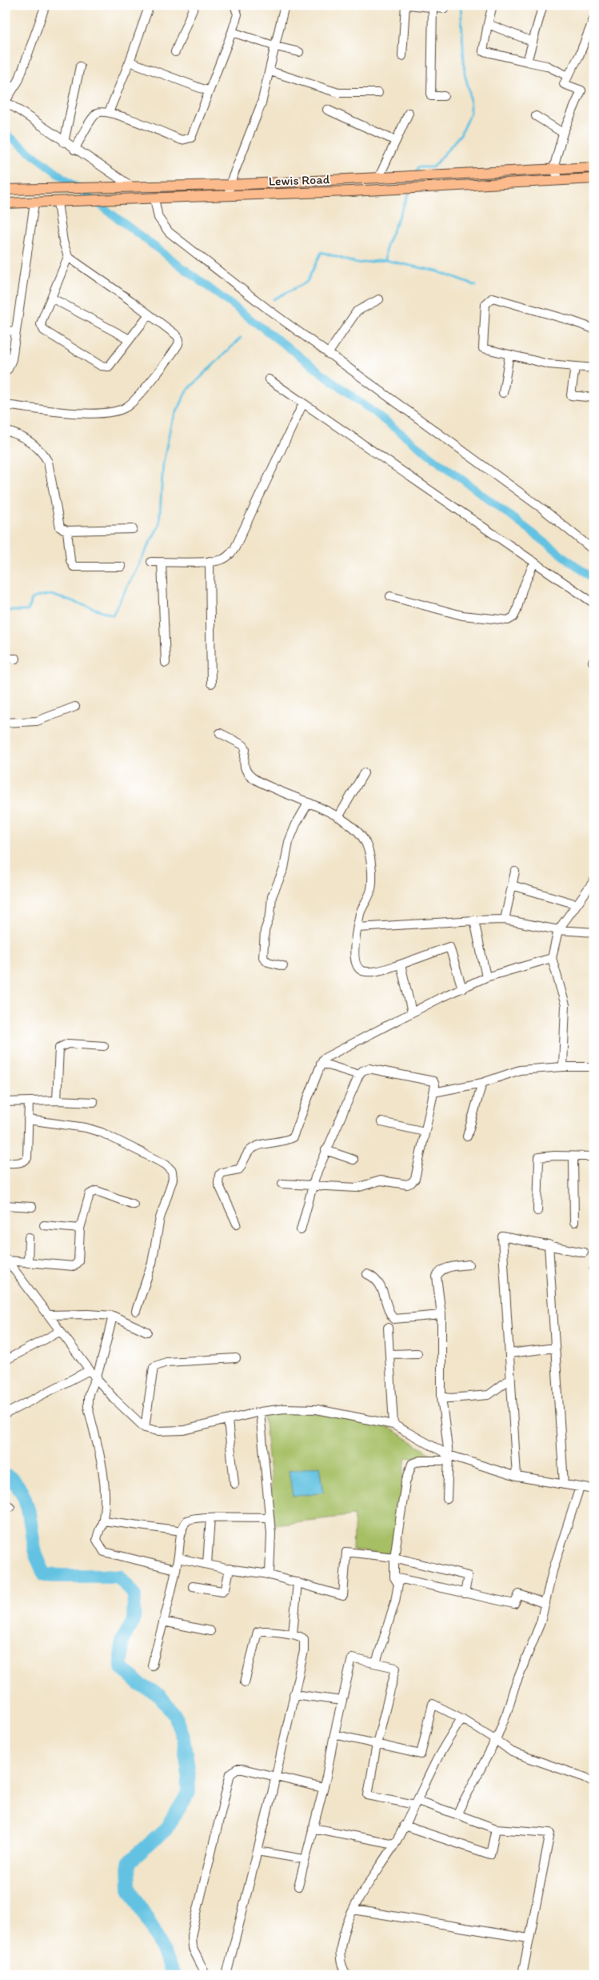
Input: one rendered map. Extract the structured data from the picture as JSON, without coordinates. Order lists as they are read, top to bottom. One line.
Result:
{"streets":{"main road":["Lewis Road"]}}
